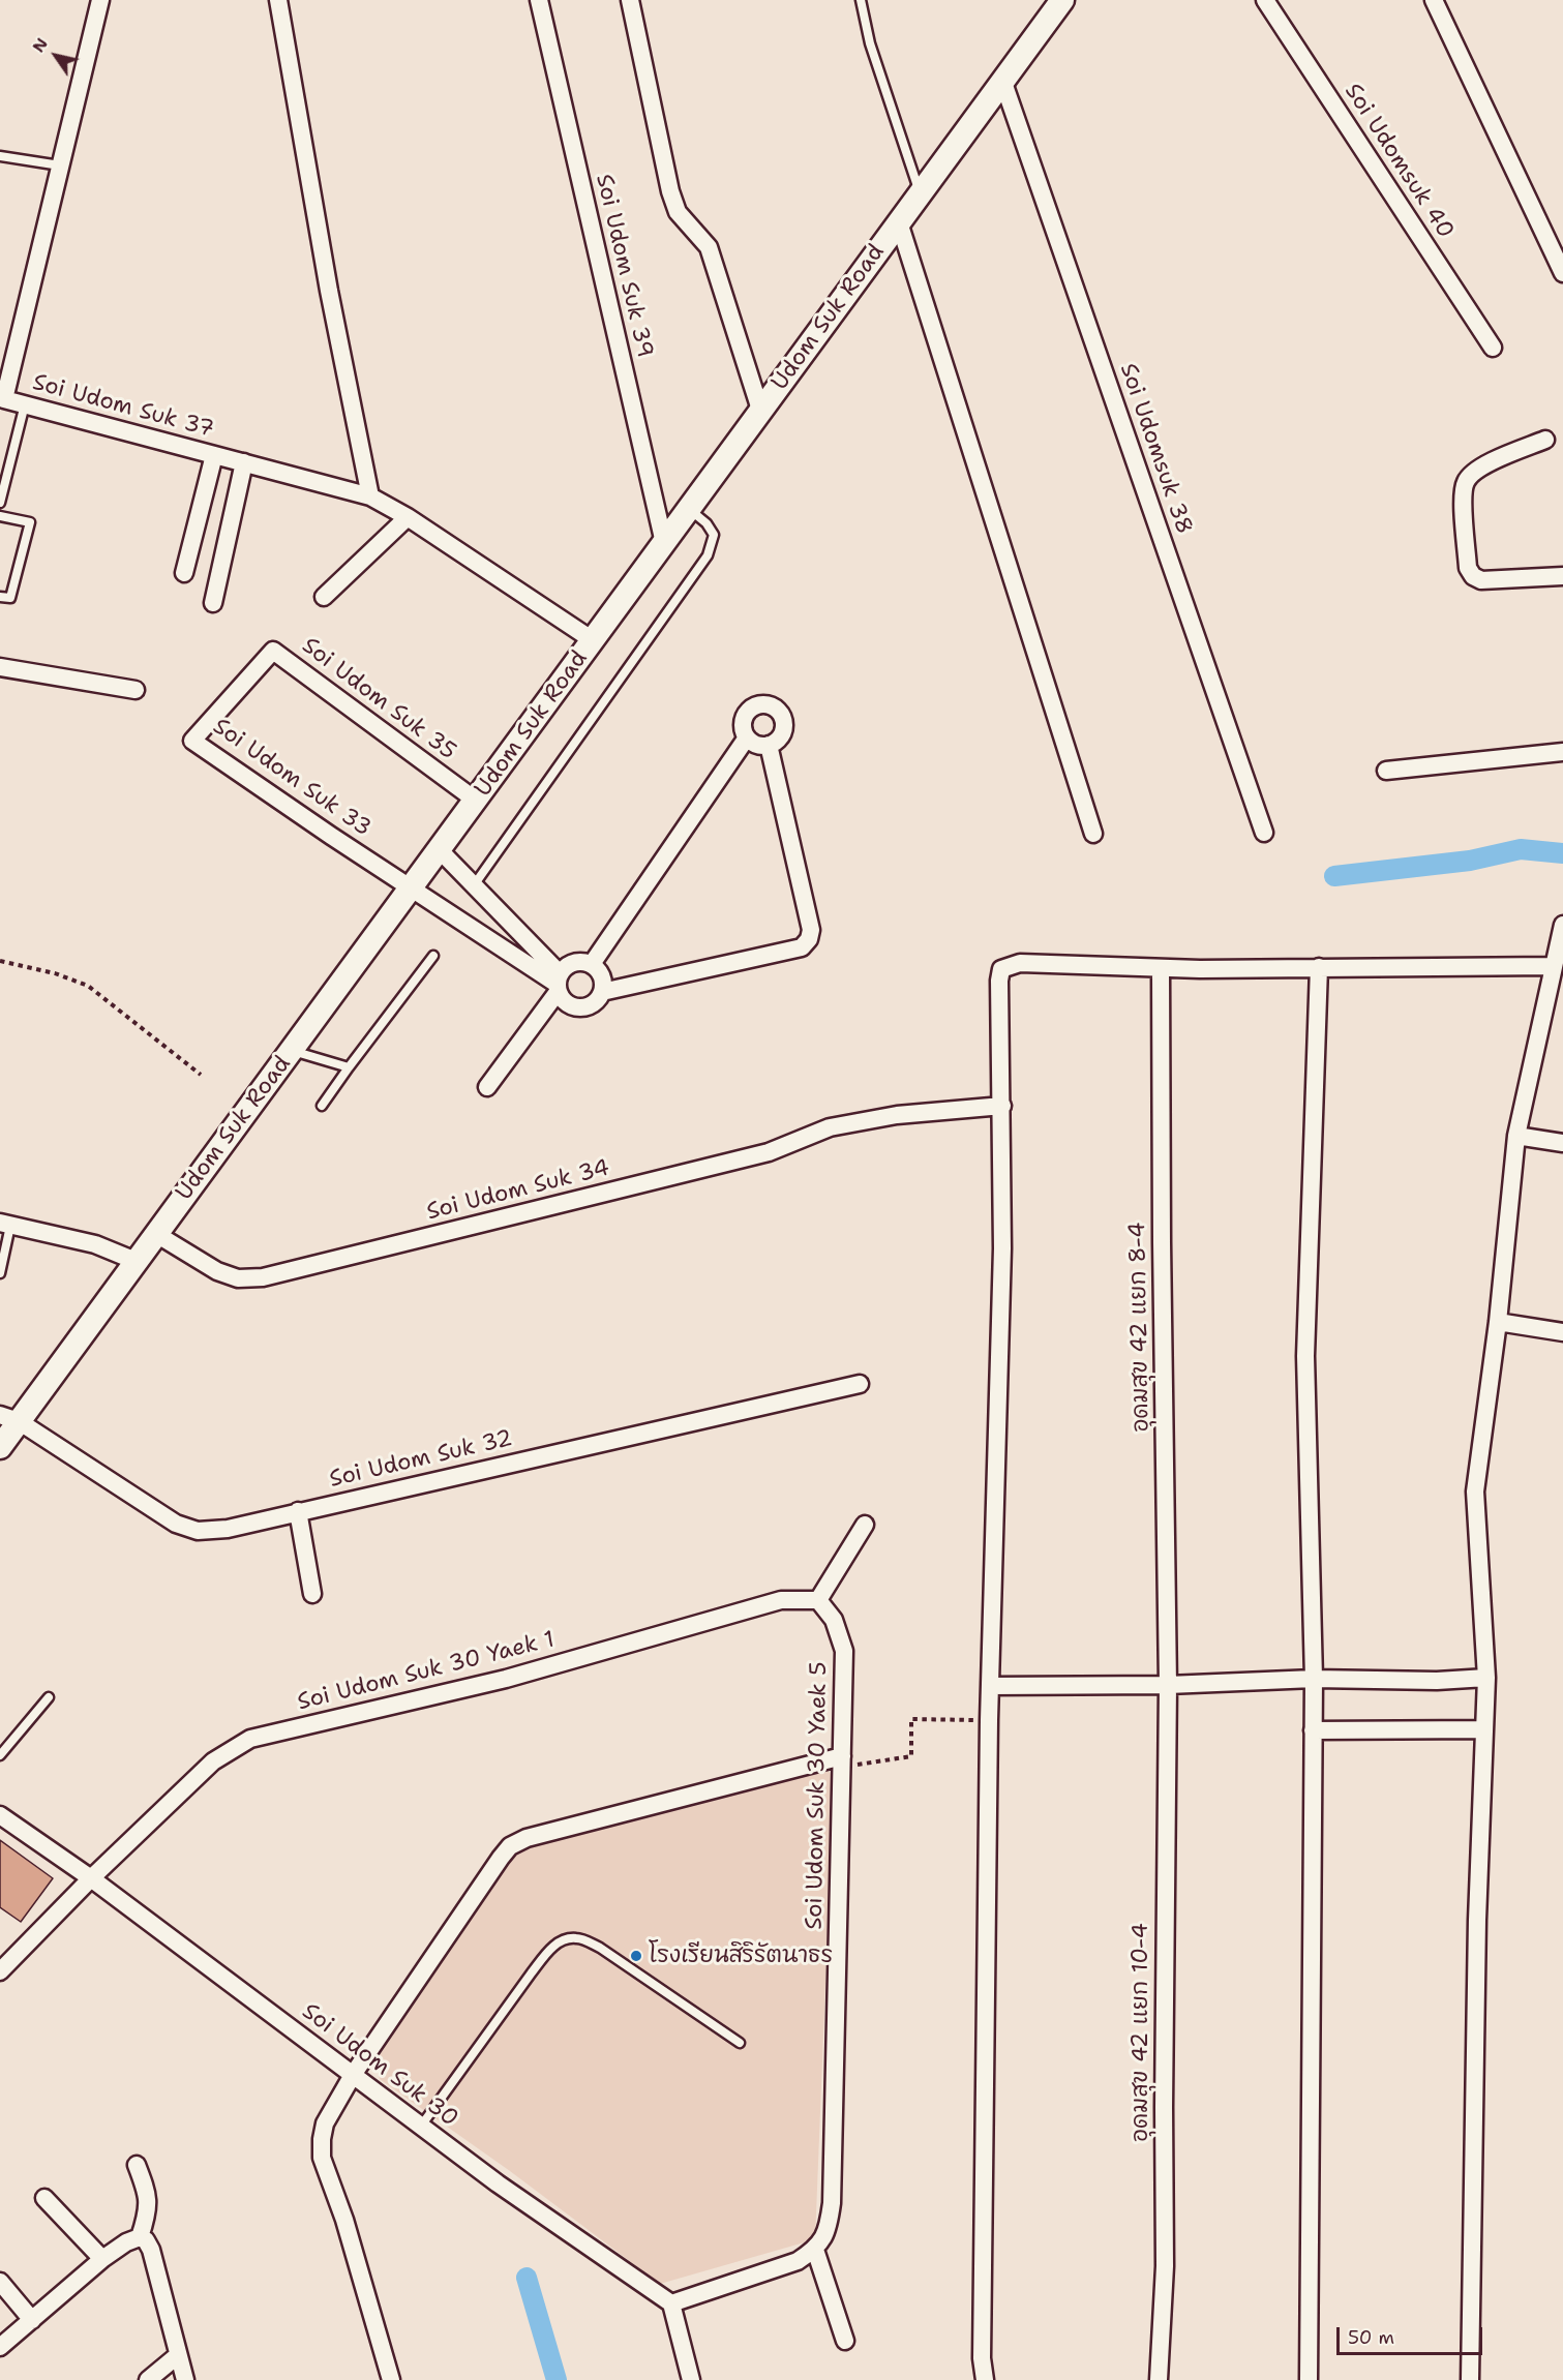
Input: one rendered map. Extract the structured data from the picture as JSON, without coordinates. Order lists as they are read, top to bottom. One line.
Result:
{"streets":{"main road":["Udom Suk Road"],"street":["Soi Udomsuk 40","Soi Udom Suk 39","Soi Udom Suk 37","Soi Udomsuk 38","Soi Udom Suk 35","Soi Udom Suk 33","Soi Udom Suk 34","อุดมสุข 42 แยก 8-4","Soi Udom Suk 32","Soi Udom Suk 30 Yaek 1","Soi Udom Suk 30 Yaek 5","อุดมสุข 42 แยก 10-4","Soi Udom Suk 30"]},"crossings":[["Soi Udom Suk 39","Udom Suk Road"],["Udom Suk Road","Soi Udom Suk 37"],["Udom Suk Road","Soi Udomsuk 38"],["Udom Suk Road","Soi Udom Suk 35"],["Udom Suk Road","Soi Udom Suk 33"],["Udom Suk Road","Soi Udom Suk 34"],["Udom Suk Road","Soi Udom Suk 32"],["Soi Udom Suk 35","Soi Udom Suk 33"],["อุดมสุข 42 แยก 8-4","อุดมสุข 42 แยก 10-4"],["Soi Udom Suk 30 Yaek 1","Soi Udom Suk 30 Yaek 5"],["Soi Udom Suk 30 Yaek 1","Soi Udom Suk 30"]],"places":["โรงเรียนสิริรัตนาธร"],"scale_bar":"50 m","north":"top left"}
